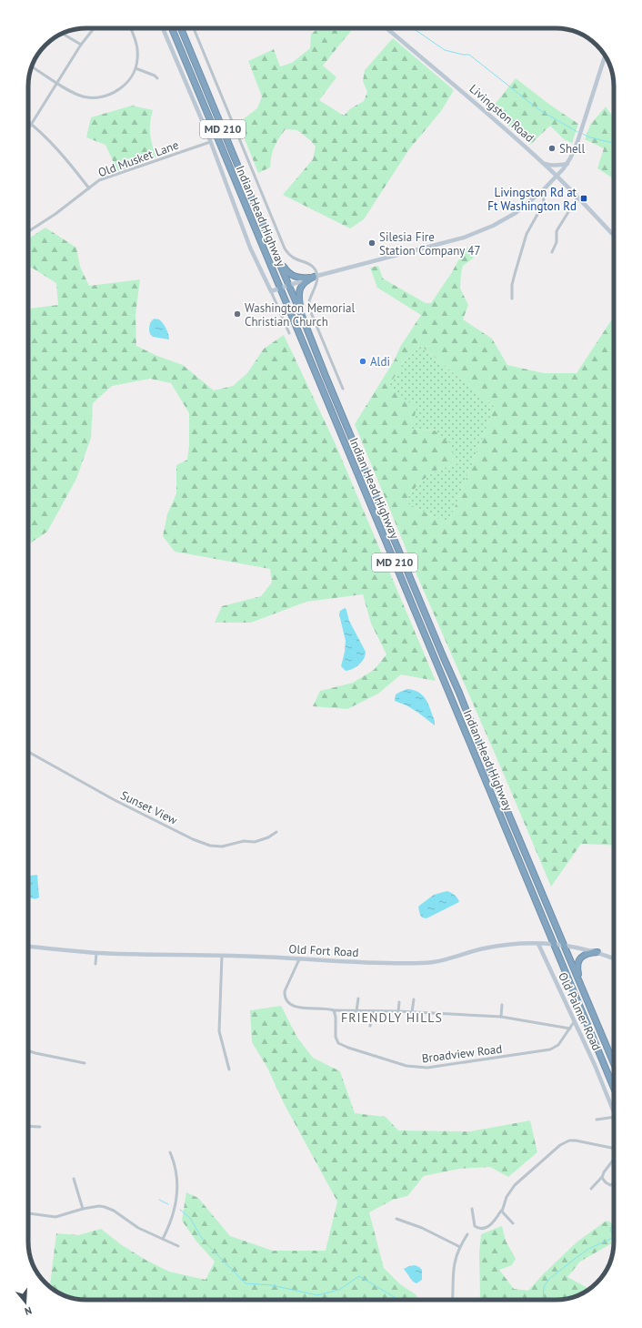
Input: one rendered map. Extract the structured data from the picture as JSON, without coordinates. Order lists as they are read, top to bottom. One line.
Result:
{"streets":{"highway":["MD 210","Indian Head Highway"],"main road":["Livingston Road","Old Fort Road","Old Palmer Road"],"street":["Old Musket Lane","Sunset View","Broadview Road"]},"crossings":[["Indian Head Highway","Old Fort Road"],["Old Fort Road","Old Palmer Road"],["Old Palmer Road","Broadview Road"]],"districts":["FRIENDLY HILLS"],"places":{"other":["Shell","Silesia Fire Station Company 47","Washington Memorial Christian Church","Aldi"],"transit":["Livingston Rd at Ft Washington Rd"]},"north":"bottom"}
